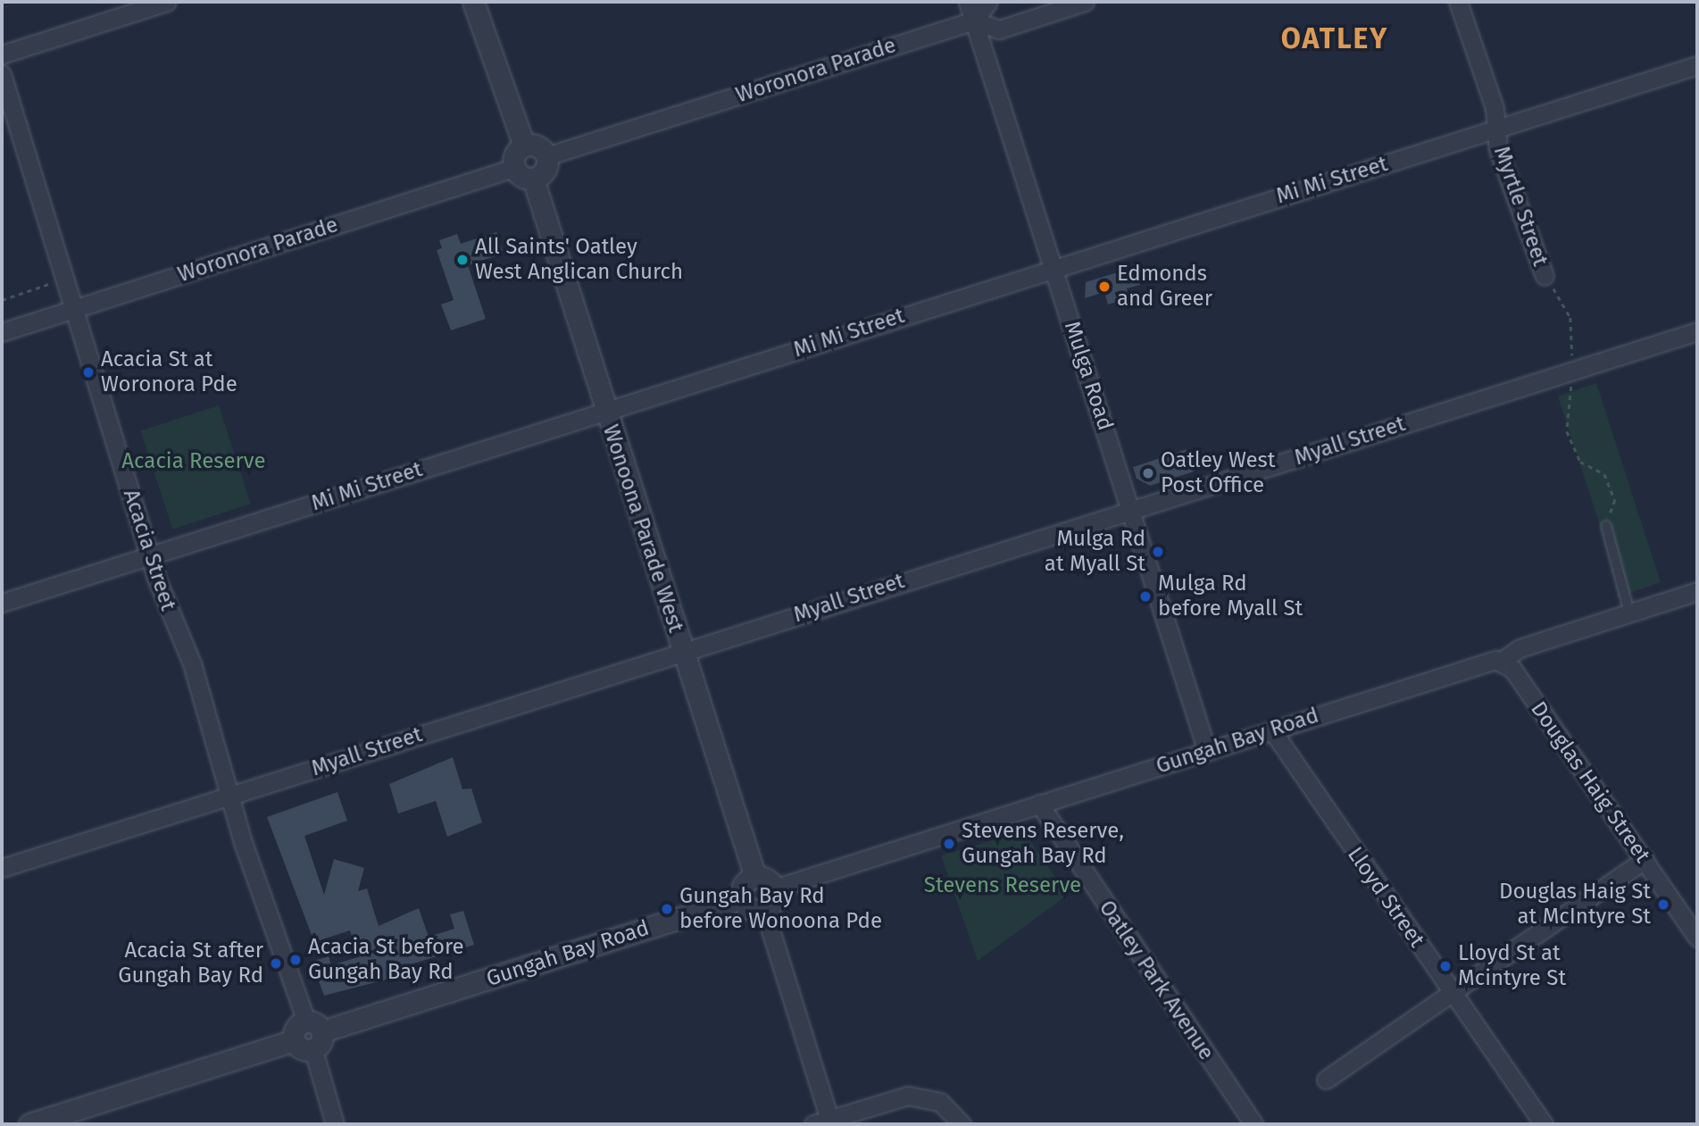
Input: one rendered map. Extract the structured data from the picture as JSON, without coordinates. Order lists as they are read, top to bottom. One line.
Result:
{"streets":{"street":["Woronora Parade","Mi Mi Street","Myrtle Street","Mulga Road","Myall Street","Wonoona Parade West","Acacia Street","Gungah Bay Road","Douglas Haig Street","Lloyd Street","Oatley Park Avenue"]},"crossings":[["Woronora Parade","Mulga Road"],["Woronora Parade","Wonoona Parade West"],["Woronora Parade","Acacia Street"],["Mi Mi Street","Myrtle Street"],["Mi Mi Street","Mulga Road"],["Mi Mi Street","Wonoona Parade West"],["Mi Mi Street","Acacia Street"],["Myrtle Street","Myall Street"],["Mulga Road","Myall Street"],["Mulga Road","Gungah Bay Road"],["Myall Street","Wonoona Parade West"],["Myall Street","Acacia Street"],["Wonoona Parade West","Gungah Bay Road"],["Acacia Street","Gungah Bay Road"],["Gungah Bay Road","Douglas Haig Street"],["Gungah Bay Road","Lloyd Street"],["Gungah Bay Road","Oatley Park Avenue"]],"districts":["OATLEY"],"parks":["Acacia Reserve","Stevens Reserve"],"places":["All Saints' Oatley West Anglican Church","Edmonds and Greer","Acacia St at Woronora Pde","Oatley West Post Office","Mulga Rd at Myall St","Mulga Rd before Myall St","Stevens Reserve, Gungah Bay Rd","Douglas Haig St at McIntyre St","Gungah Bay Rd before Wonoona Pde","Acacia St before Gungah Bay Rd","Acacia St after Gungah Bay Rd","Lloyd St at Mcintyre St"]}
